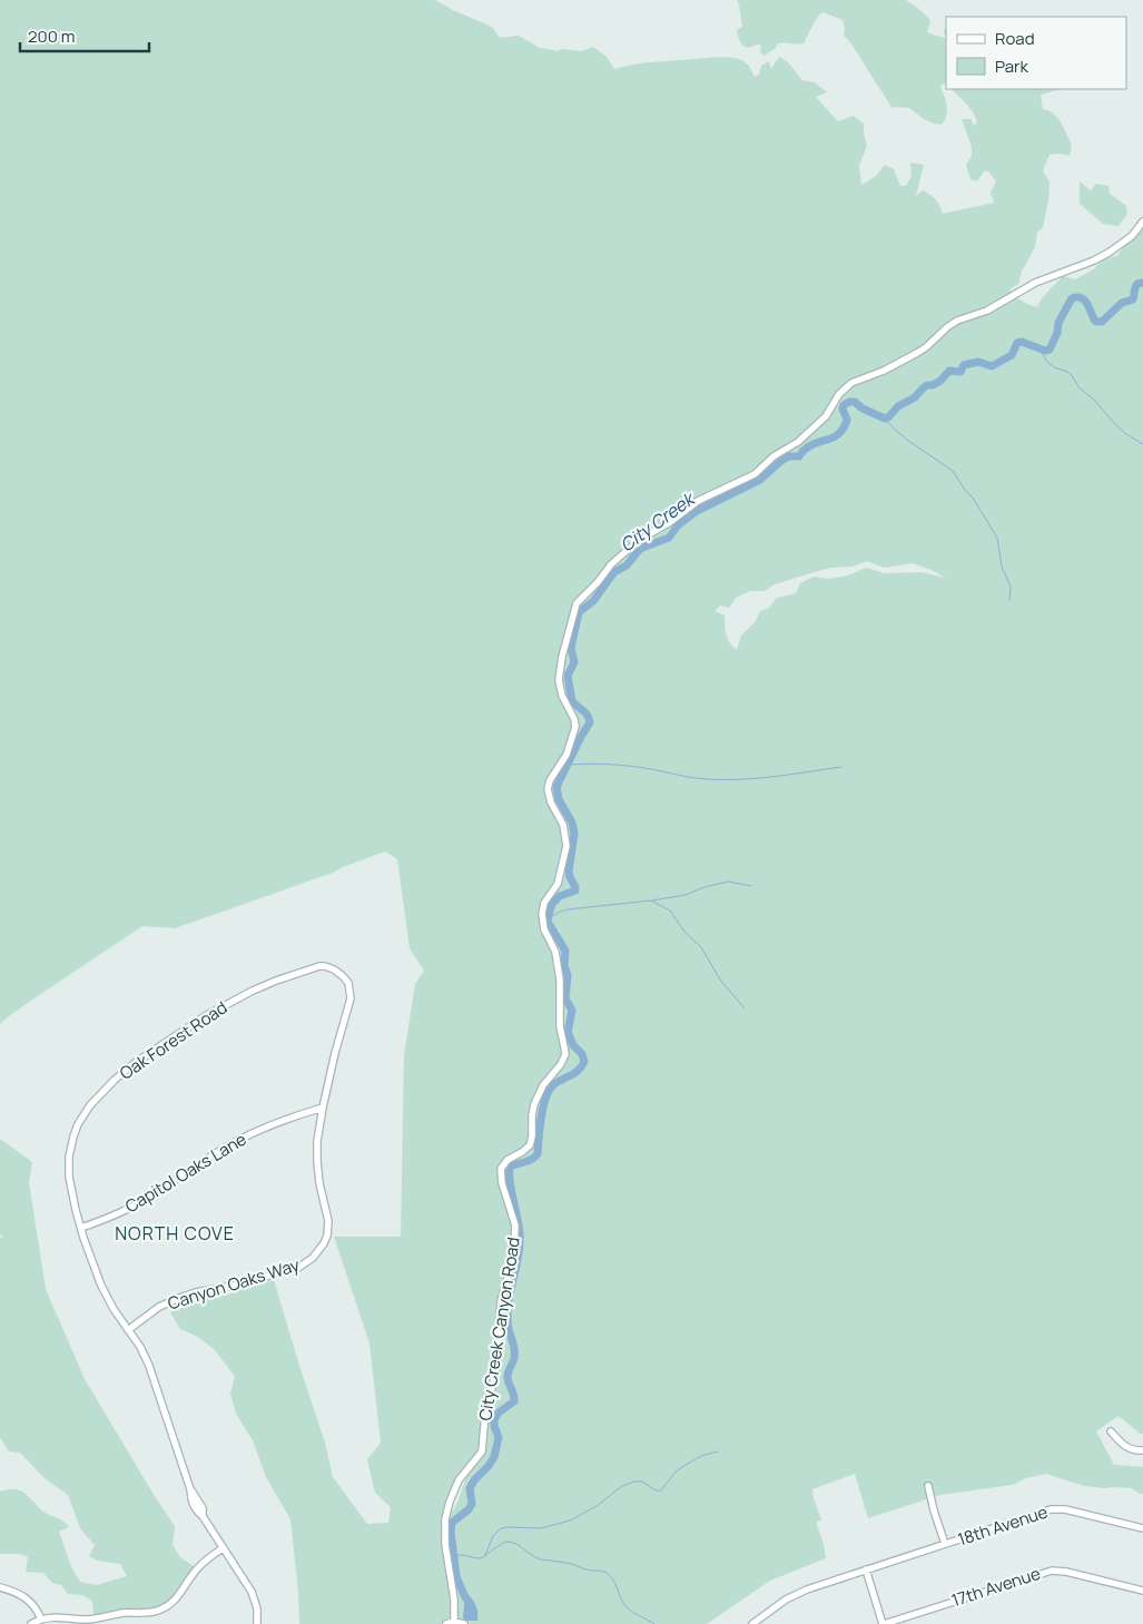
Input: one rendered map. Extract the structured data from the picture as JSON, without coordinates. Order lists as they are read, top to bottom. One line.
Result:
{"streets":{"street":["Oak Forest Road","Capitol Oaks Lane","Canyon Oaks Way","City Creek Canyon Road","18th Avenue","17th Avenue"]},"crossings":[["Oak Forest Road","Capitol Oaks Lane"],["Oak Forest Road","Canyon Oaks Way"],["Capitol Oaks Lane","Canyon Oaks Way"]],"districts":["NORTH COVE"],"water":["City Creek"],"legend":["Road","Park"],"scale_bar":"200 m"}
